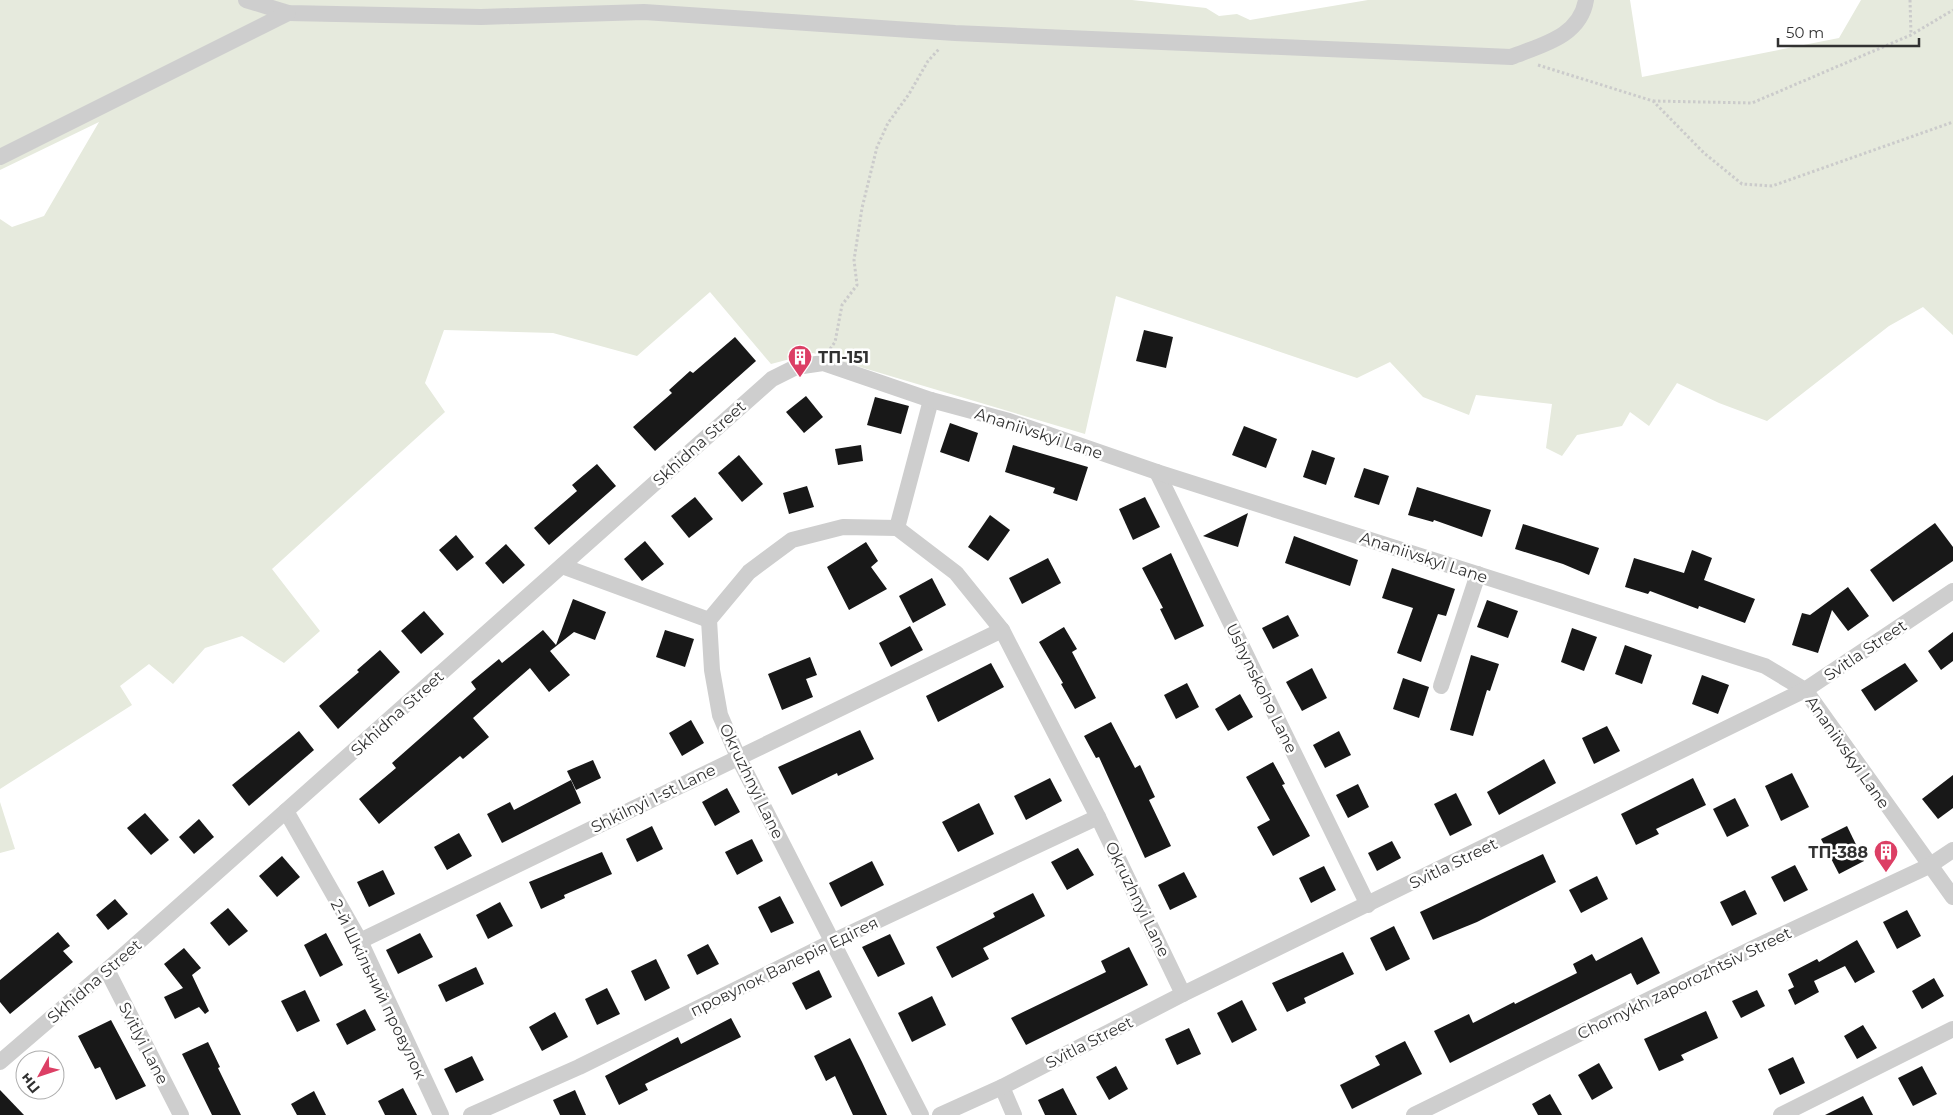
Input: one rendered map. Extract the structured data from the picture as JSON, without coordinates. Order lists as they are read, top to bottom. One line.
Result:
{"streets":{"street":["Ananiivskyi Lane","Skhidna Street","Svitla Street","Ushynskoho Lane","Okruzhnyi Lane","Shkilnyi 1-st Lane","провулок Валерія Едігея","Chornykh zaporozhtsiv Street","2-й Шкільний провулок","Svitlyi Lane"]},"crossings":[["Ananiivskyi Lane","Skhidna Street"],["Ananiivskyi Lane","Svitla Street"],["Ananiivskyi Lane","Ushynskoho Lane"],["Ananiivskyi Lane","Chornykh zaporozhtsiv Street"],["Skhidna Street","2-й Шкільний провулок"],["Skhidna Street","Svitlyi Lane"],["Svitla Street","Ushynskoho Lane"],["Svitla Street","Okruzhnyi Lane"],["Okruzhnyi Lane","Shkilnyi 1-st Lane"],["Okruzhnyi Lane","провулок Валерія Едігея"],["Shkilnyi 1-st Lane","2-й Шкільний провулок"]],"places":{"building":["ТП-151","ТП-388"]},"scale_bar":"50 m","north":"bottom left"}
